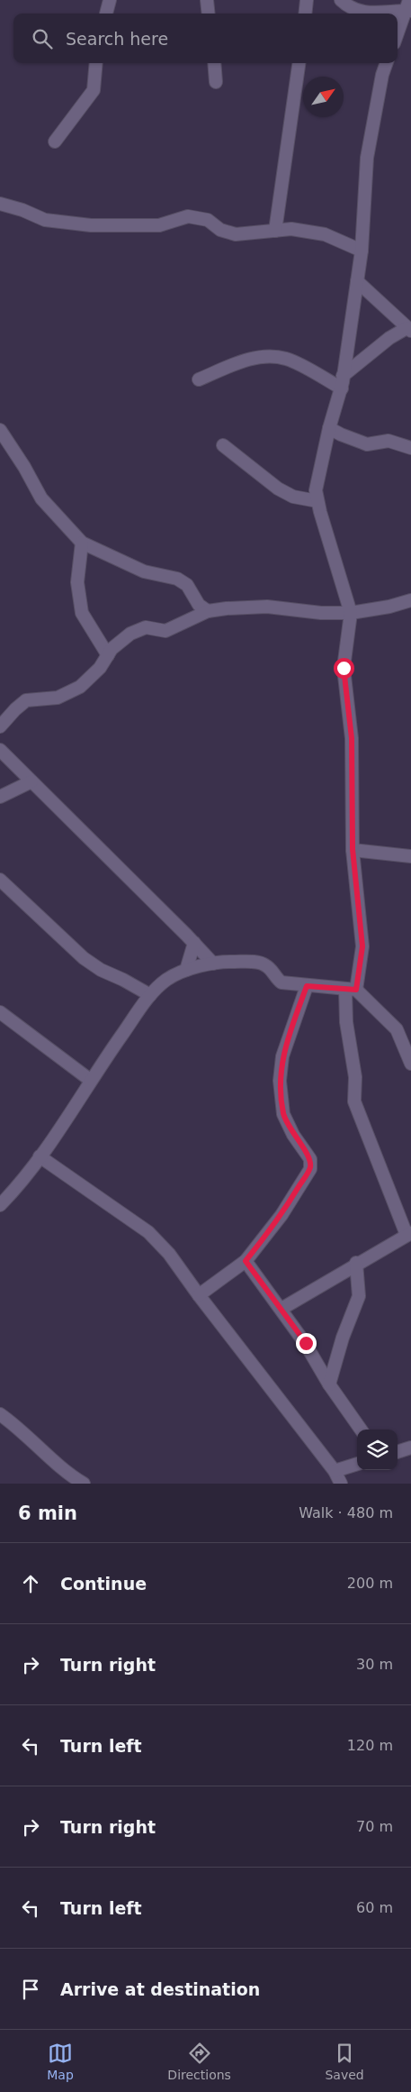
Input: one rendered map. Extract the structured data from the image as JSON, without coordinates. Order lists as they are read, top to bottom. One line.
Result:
{"north":"top right","page":{"search":"Search here","heading":["6 min","Walk · 480 m"],"list":[["Continue","200 m"],["Turn right","30 m"],["Turn left","120 m"],["Turn right","70 m"],["Turn left","60 m"],"Arrive at destination"],"nav":["Map","Directions","Saved"]}}
